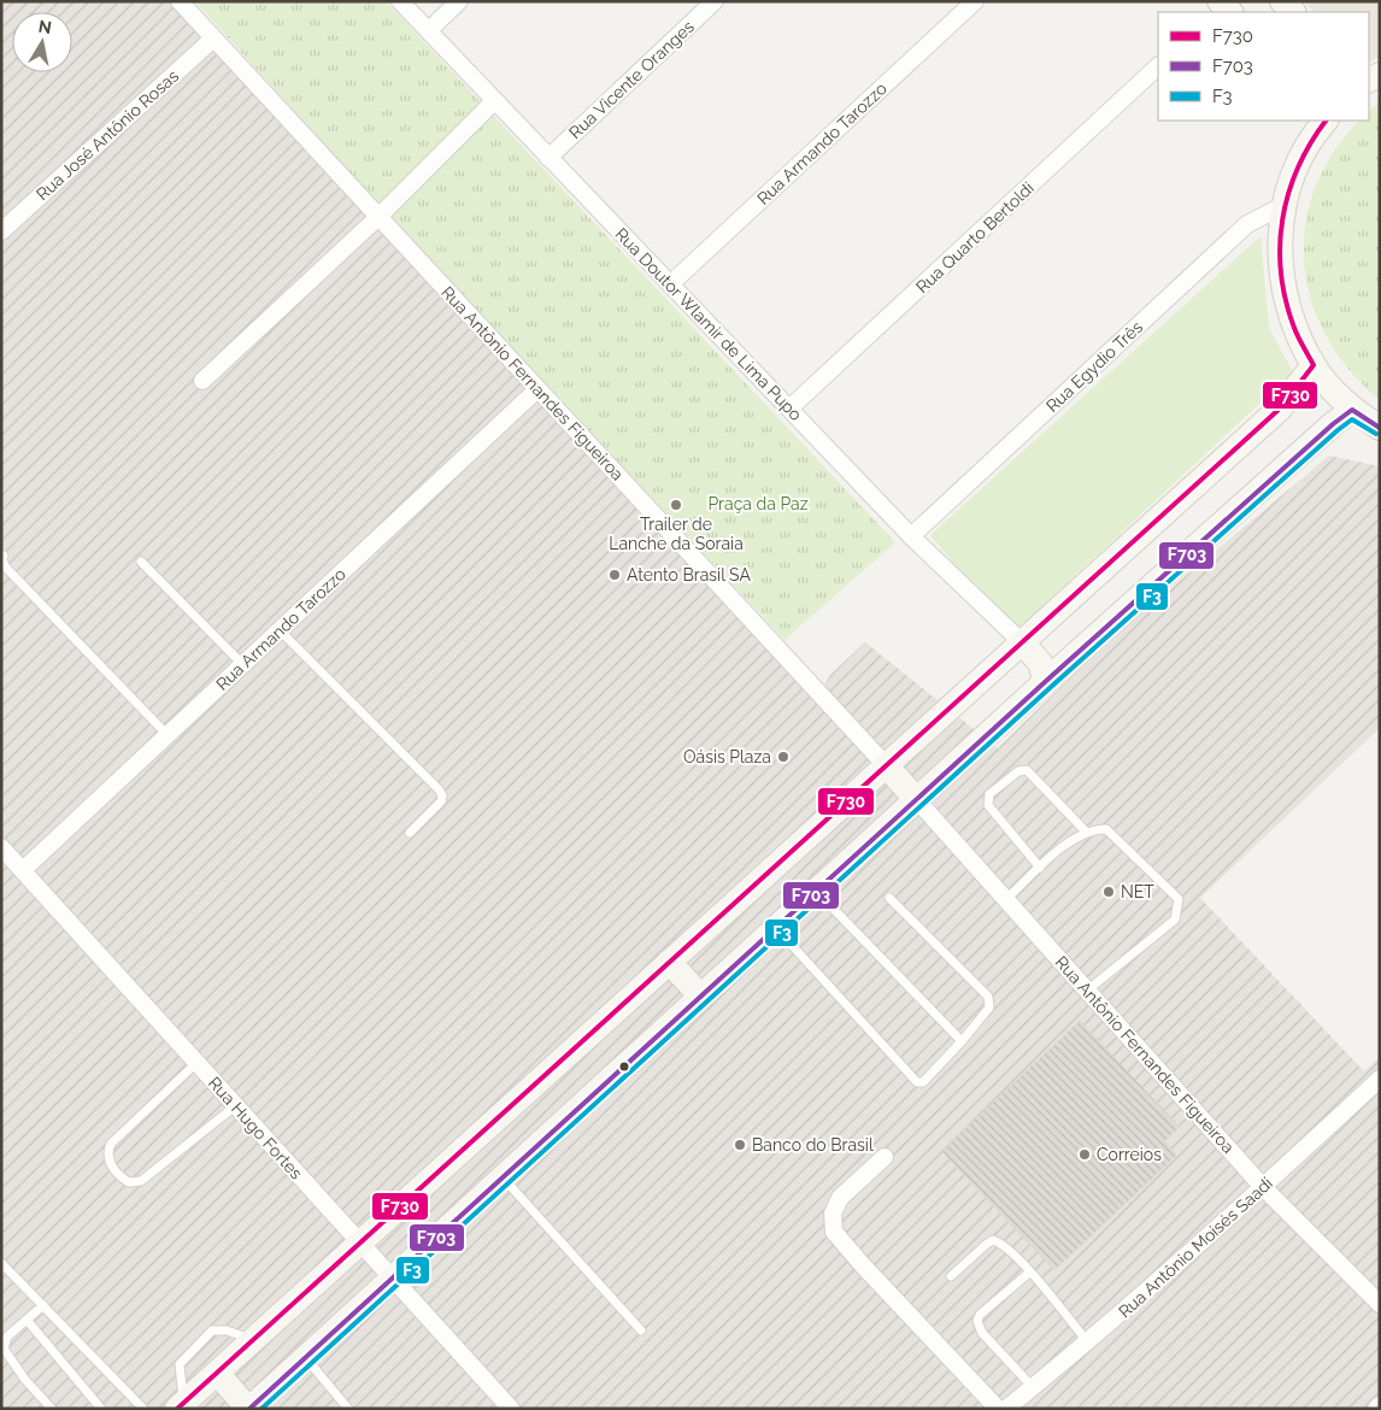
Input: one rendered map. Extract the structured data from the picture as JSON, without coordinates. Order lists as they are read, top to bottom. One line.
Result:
{"streets":{"street":["Rua Vicente Oranges","Rua José Antônio Rosas","Rua Armando Tarozzo","Rua Quarto Bertoldi","Rua Doutor Wlamir de Lima Pupo","Rua Egydio Três","Rua Antônio Fernandes Figueiroa","Rua Hugo Fortes","Rua Antônio Moisés Saadi"]},"crossings":[["Rua Vicente Oranges","Rua Doutor Wlamir de Lima Pupo"],["Rua José Antônio Rosas","Rua Antônio Fernandes Figueiroa"],["Rua Armando Tarozzo","Rua Doutor Wlamir de Lima Pupo"],["Rua Armando Tarozzo","Rua Antônio Fernandes Figueiroa"],["Rua Armando Tarozzo","Rua Hugo Fortes"],["Rua Quarto Bertoldi","Rua Doutor Wlamir de Lima Pupo"],["Rua Doutor Wlamir de Lima Pupo","Rua Egydio Três"],["Rua Antônio Fernandes Figueiroa","Rua Antônio Moisés Saadi"]],"parks":["Praça da Paz"],"places":["Trailer de Lanche da Soraia","Atento Brasil SA","Oásis Plaza","NET","Banco do Brasil","Correios"],"lines":["transit line F730","transit line F703","transit line F3"],"legend":["F730","F703","F3"],"north":"top"}
